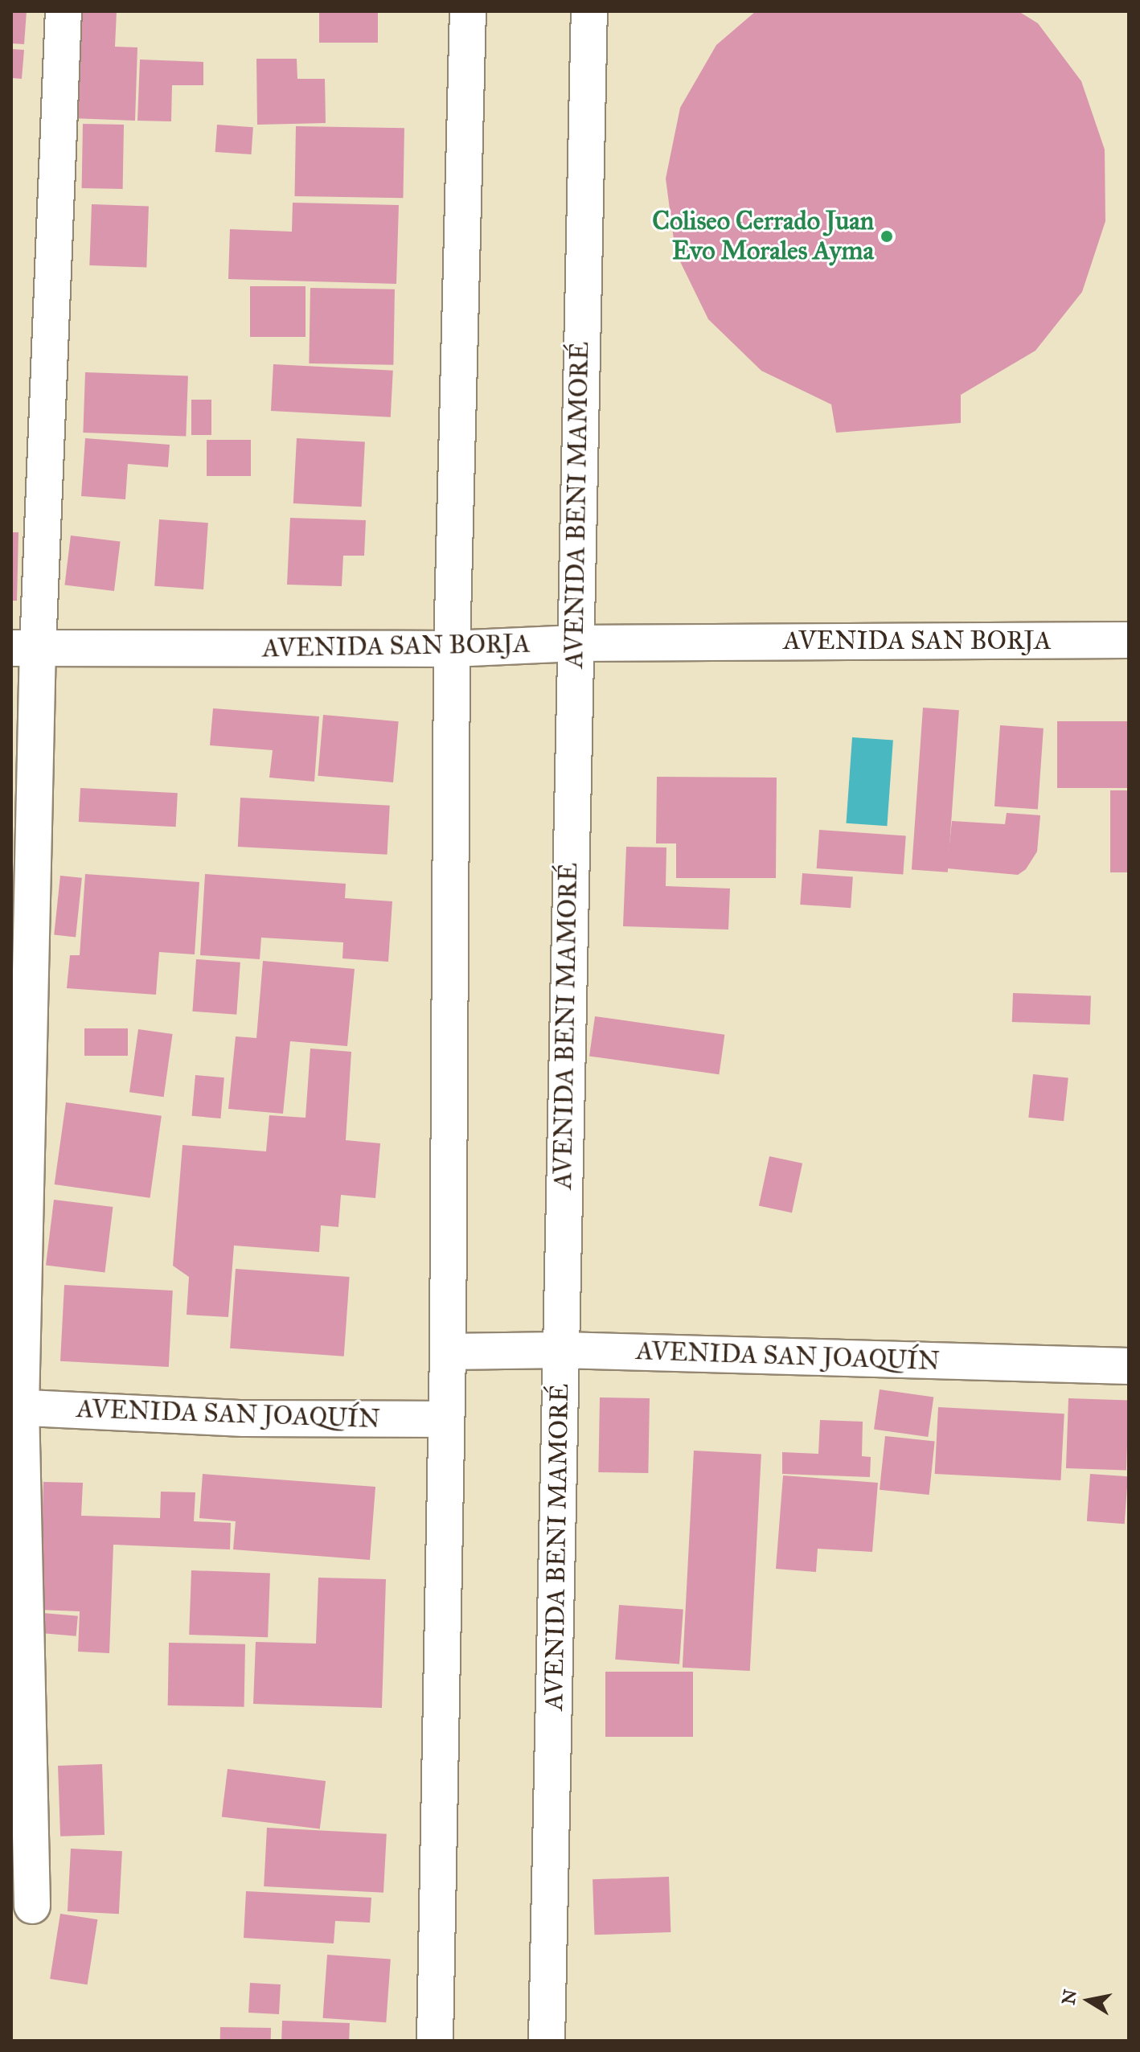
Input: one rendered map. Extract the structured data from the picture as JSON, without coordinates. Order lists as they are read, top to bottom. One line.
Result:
{"streets":{"street":["AVENIDA BENI MAMORÉ","AVENIDA SAN BORJA","AVENIDA SAN JOAQUÍN"]},"crossings":[["AVENIDA BENI MAMORÉ","AVENIDA SAN BORJA"],["AVENIDA BENI MAMORÉ","AVENIDA SAN JOAQUÍN"]],"places":["Coliseo Cerrado Juan Evo Morales Ayma"],"north":"left"}
